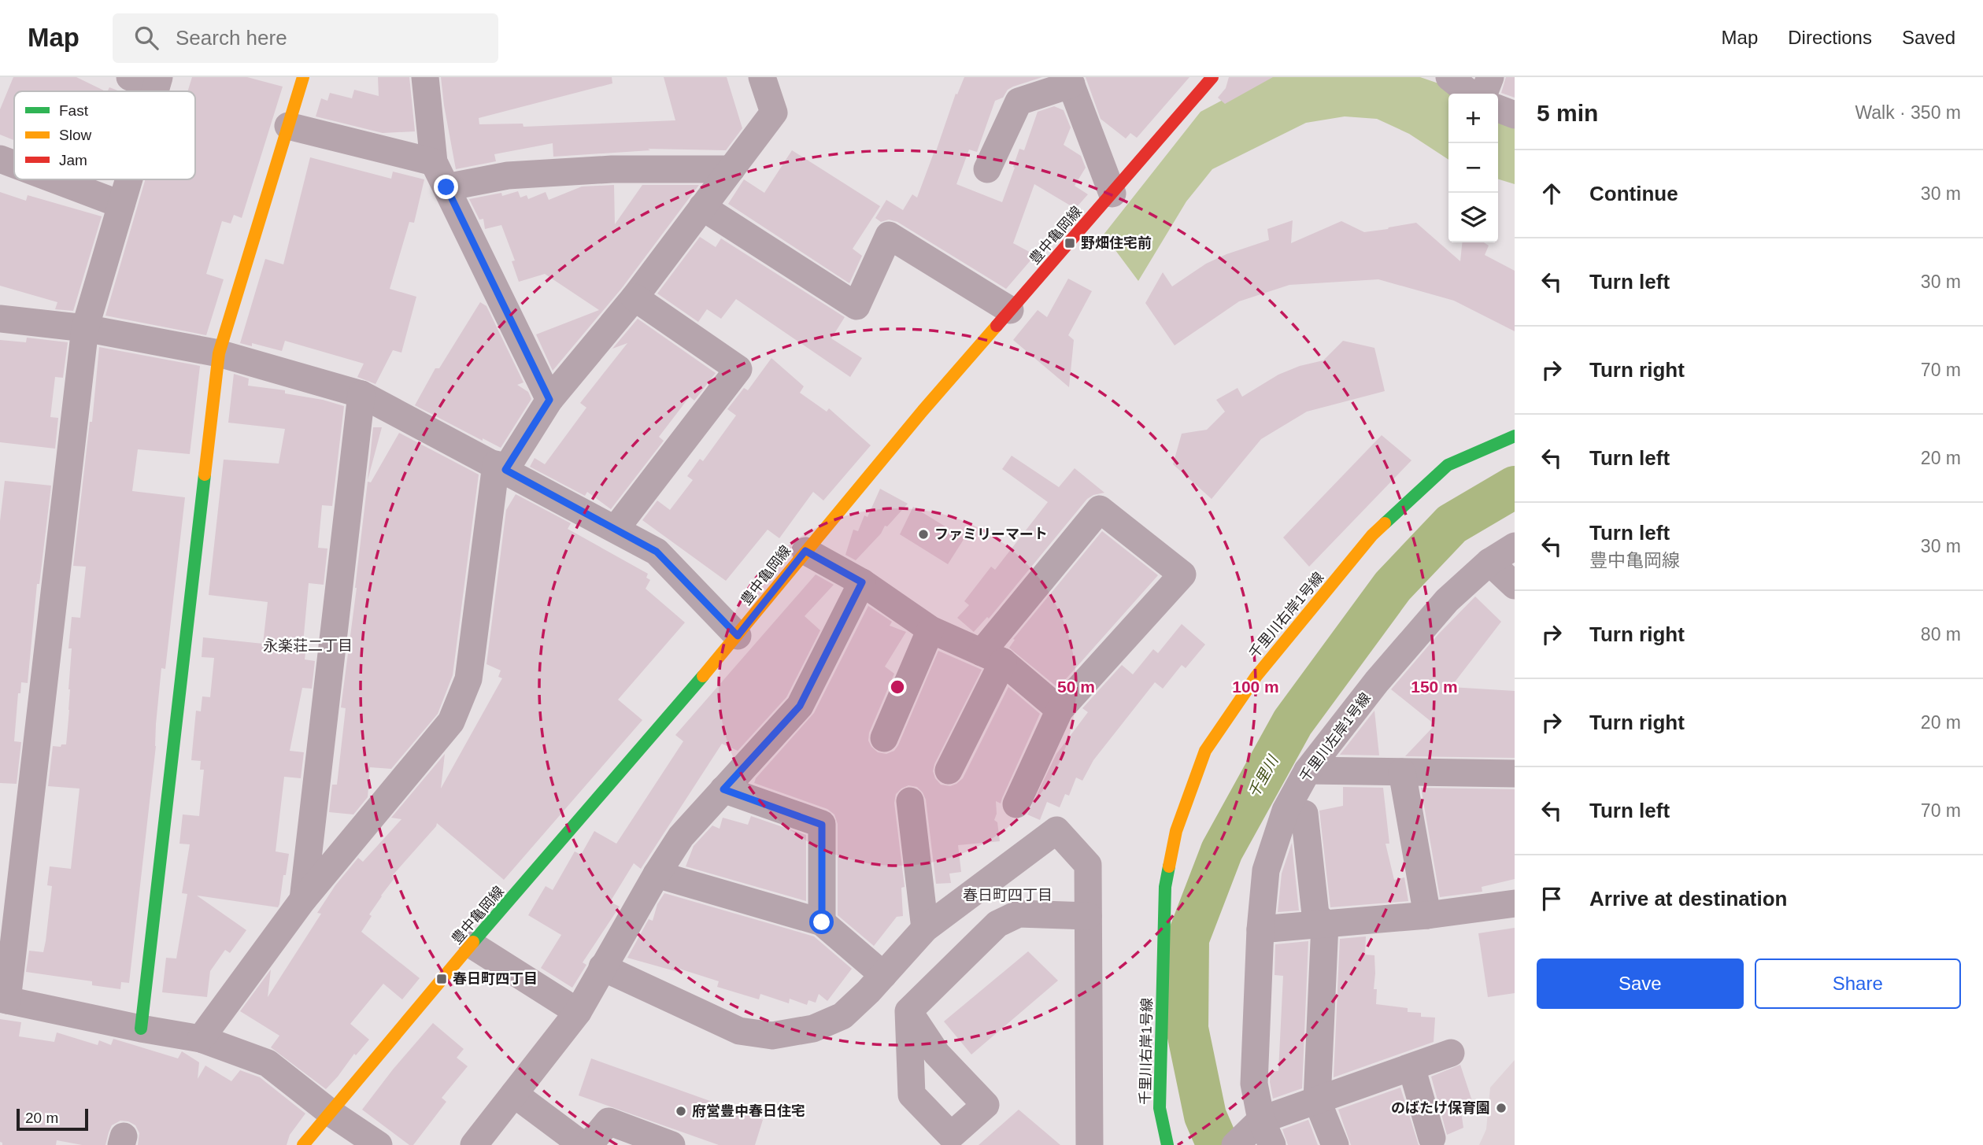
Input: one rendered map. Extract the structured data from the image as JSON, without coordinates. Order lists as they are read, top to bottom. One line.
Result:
{"streets":{"street":["豊中亀岡線","千里川右岸1号線","千里川左岸1号線"]},"districts":["永楽荘二丁目","春日町四丁目"],"water":["千里川"],"places":{"transit":["野畑住宅前","春日町四丁目"],"other":["ファミリーマート","のばたけ保育園","府営豊中春日住宅"]},"legend":["Fast","Slow","Jam"],"scale_bar":"20 m","page":{"header":"Map","search":"Search here","nav":["Map","Directions","Saved"],"heading":["5 min","Walk · 350 m"],"map_buttons":["+","−"],"list":[["Continue","30 m"],["Turn left","30 m"],["Turn right","70 m"],["Turn left","20 m"],["Turn left","豊中亀岡線","30 m"],["Turn right","80 m"],["Turn right","20 m"],["Turn left","70 m"],"Arrive at destination"],"buttons":["Save","Share"],"scale":"20 m"},"rings":["50 m","100 m","150 m"]}
